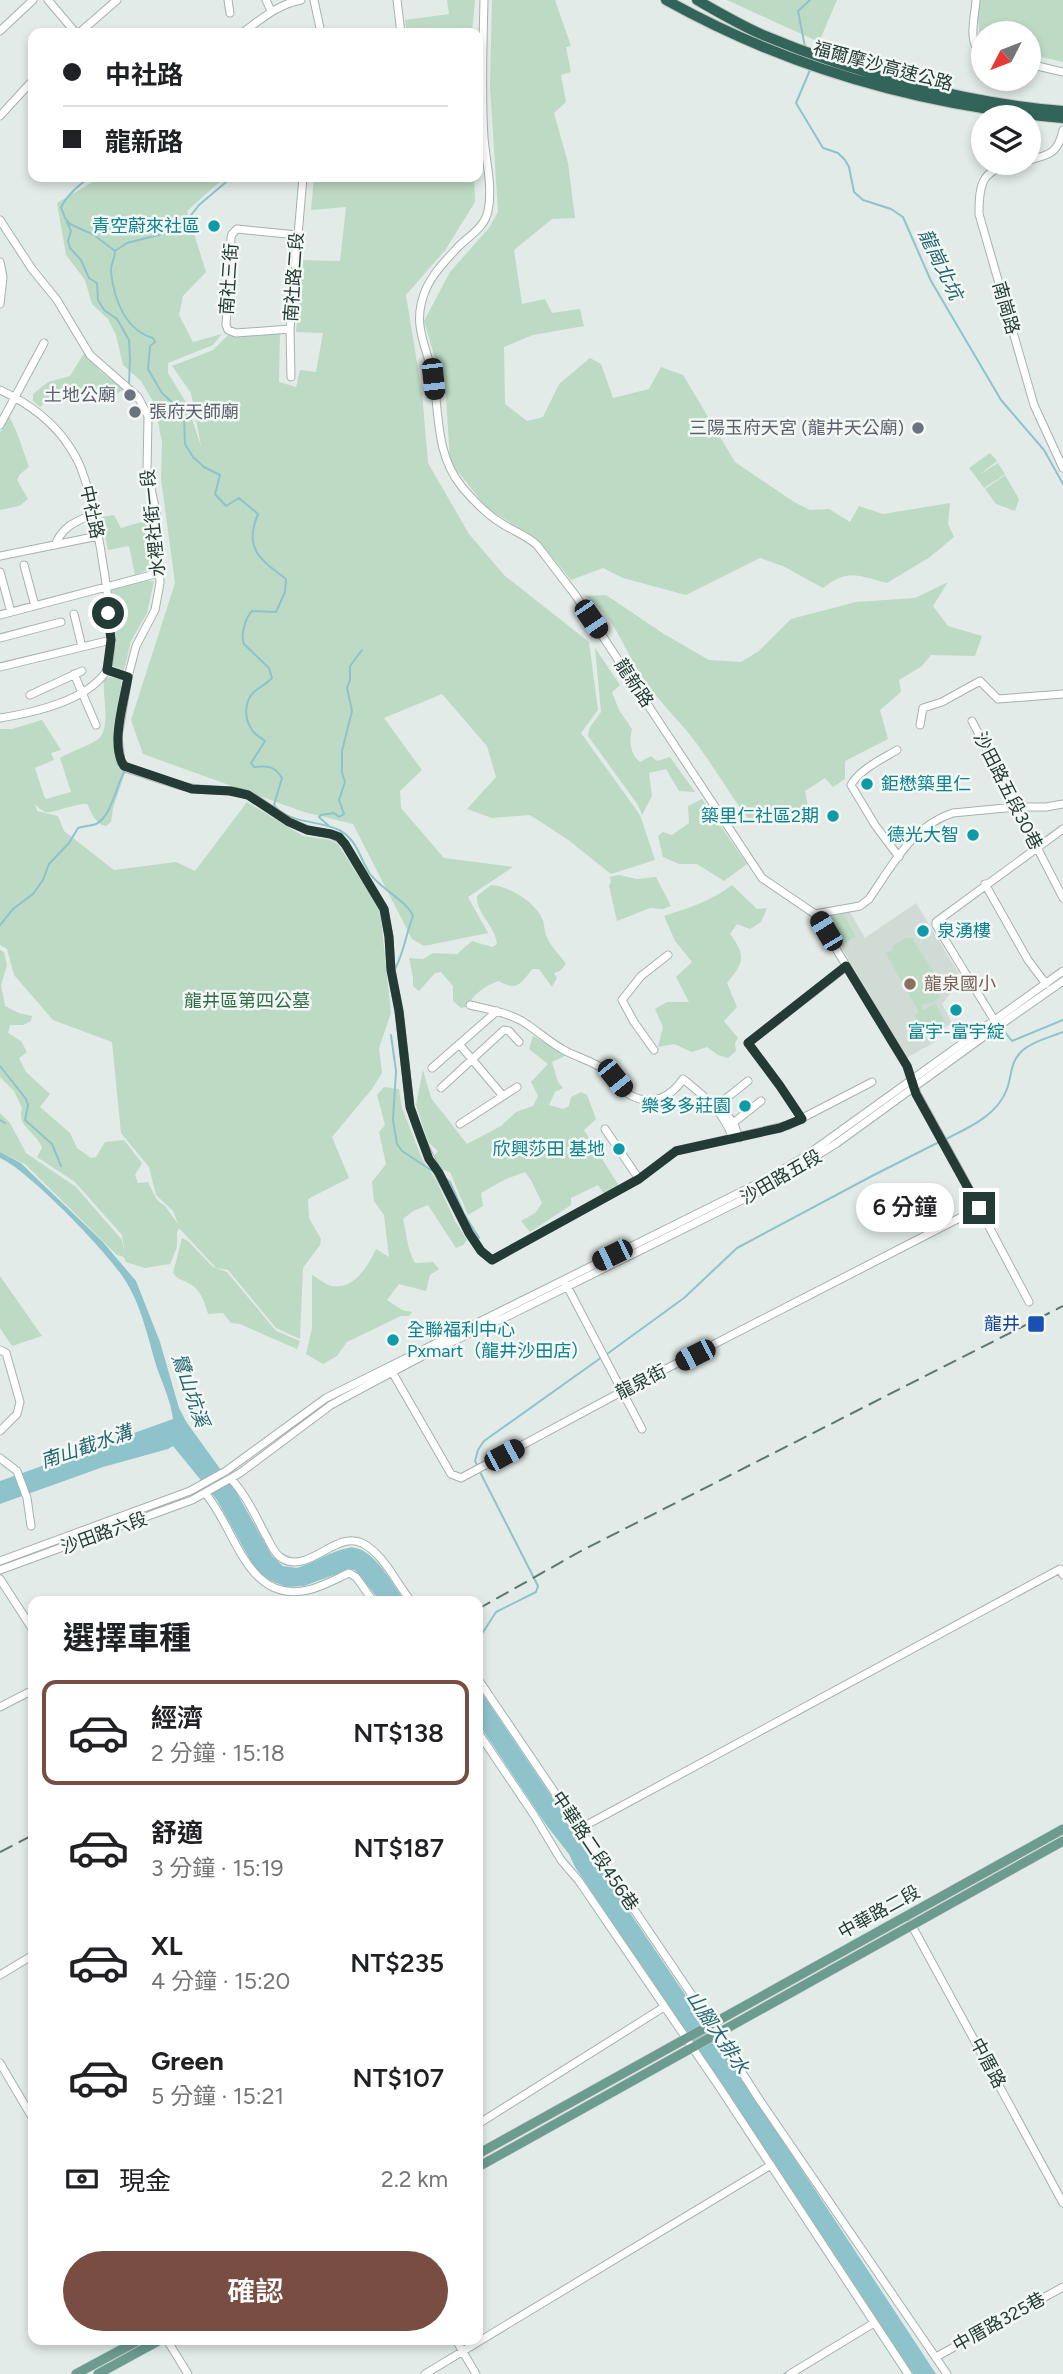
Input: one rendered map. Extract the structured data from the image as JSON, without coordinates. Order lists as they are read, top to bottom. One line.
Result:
{"streets":{"highway":["福爾摩沙高速公路"],"main road":["中華路二段"],"street":["南社路二段","南社三街","南崗路","中社路","水裡社街一段","龍新路","沙田路五段30巷","沙田路五段","龍泉街","沙田路六段","中華路二段456巷","中厝路","中厝路325巷"]},"crossings":[["南社路二段","南社三街"],["龍新路","沙田路五段"],["龍新路","龍泉街"],["中華路二段456巷","中華路二段"],["中華路二段456巷","中厝路325巷"],["中華路二段","中厝路"]],"water":["龍崗北坑","鷺山坑溪","南山截水溝","山腳大排水"],"parks":["龍井區第四公墓"],"places":{"other":["青空蔚來社區","土地公廟","張府天師廟","三陽玉府天宮 (龍井天公廟)","鉅懋築里仁","築里仁社區2期","德光大智","泉湧樓","龍泉國小","富宇-富宇綻","樂多多莊園","欣興莎田 基地","全聯福利中心 Pxmart（龍井沙田店）"],"transit":["龍井"]},"north":"bottom left","page":{"banner":["中社路","龍新路"],"bubble":"6 分鐘","heading":"選擇車種","list":[{"name":"經濟","note":"2 分鐘 · 15:18","value":"NT$138"},{"name":"舒適","note":"3 分鐘 · 15:19","value":"NT$187"},{"name":"XL","note":"4 分鐘 · 15:20","value":"NT$235"},{"name":"Green","note":"5 分鐘 · 15:21","value":"NT$107"}],"pay":["現金","2.2 km"],"buttons":"確認"}}
